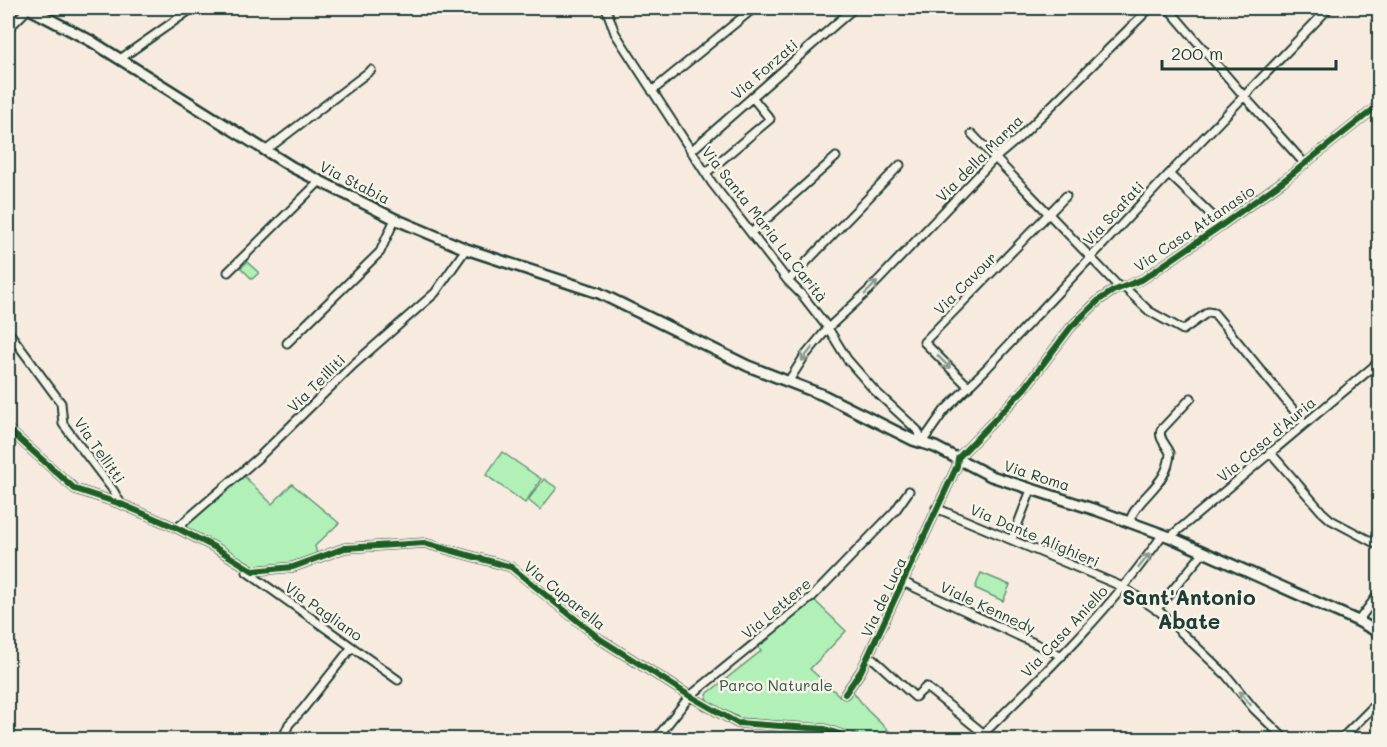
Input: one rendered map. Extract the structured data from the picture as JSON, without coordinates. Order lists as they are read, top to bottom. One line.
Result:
{"streets":{"main road":["Via Stabia","Via Roma"],"street":["Via Forzati","Via della Marna","Via Scafati","Via Santa Maria La Carità","Via Casa Attanasio","Via Cavour","Via Teilliti","Via Casa d'Auria","Via Tellitti","Via Dante Alighieri","Via Cuparella","Via de Luca","Viale Kennedy","Via Lettere","Via Pagliano","Via Casa Aniello"]},"crossings":[["Via Forzati","Via Santa Maria La Carità"],["Via della Marna","Via Santa Maria La Carità"],["Via della Marna","Via Roma"],["Via Stabia","Via Teilliti"],["Via Stabia","Via Roma"],["Via Scafati","Via Santa Maria La Carità"],["Via Scafati","Via Cavour"],["Via Scafati","Via Roma"],["Via Santa Maria La Carità","Via Roma"],["Via Casa Attanasio","Via Roma"],["Via Casa Attanasio","Via de Luca"],["Via Teilliti","Via Tellitti"],["Via Teilliti","Via Cuparella"],["Via Casa d'Auria","Via Roma"],["Via Casa d'Auria","Via Casa Aniello"],["Via Tellitti","Via Cuparella"],["Via Roma","Via de Luca"],["Via Roma","Via Casa Aniello"],["Via Dante Alighieri","Via de Luca"],["Via Dante Alighieri","Via Casa Aniello"],["Via Cuparella","Via Lettere"],["Via Cuparella","Via Pagliano"],["Via de Luca","Viale Kennedy"],["Viale Kennedy","Via Casa Aniello"]],"one_way":["Via Dante Alighieri"],"districts":["Sant'Antonio Abate"],"parks":["Parco Naturale"],"scale_bar":"200 m"}
